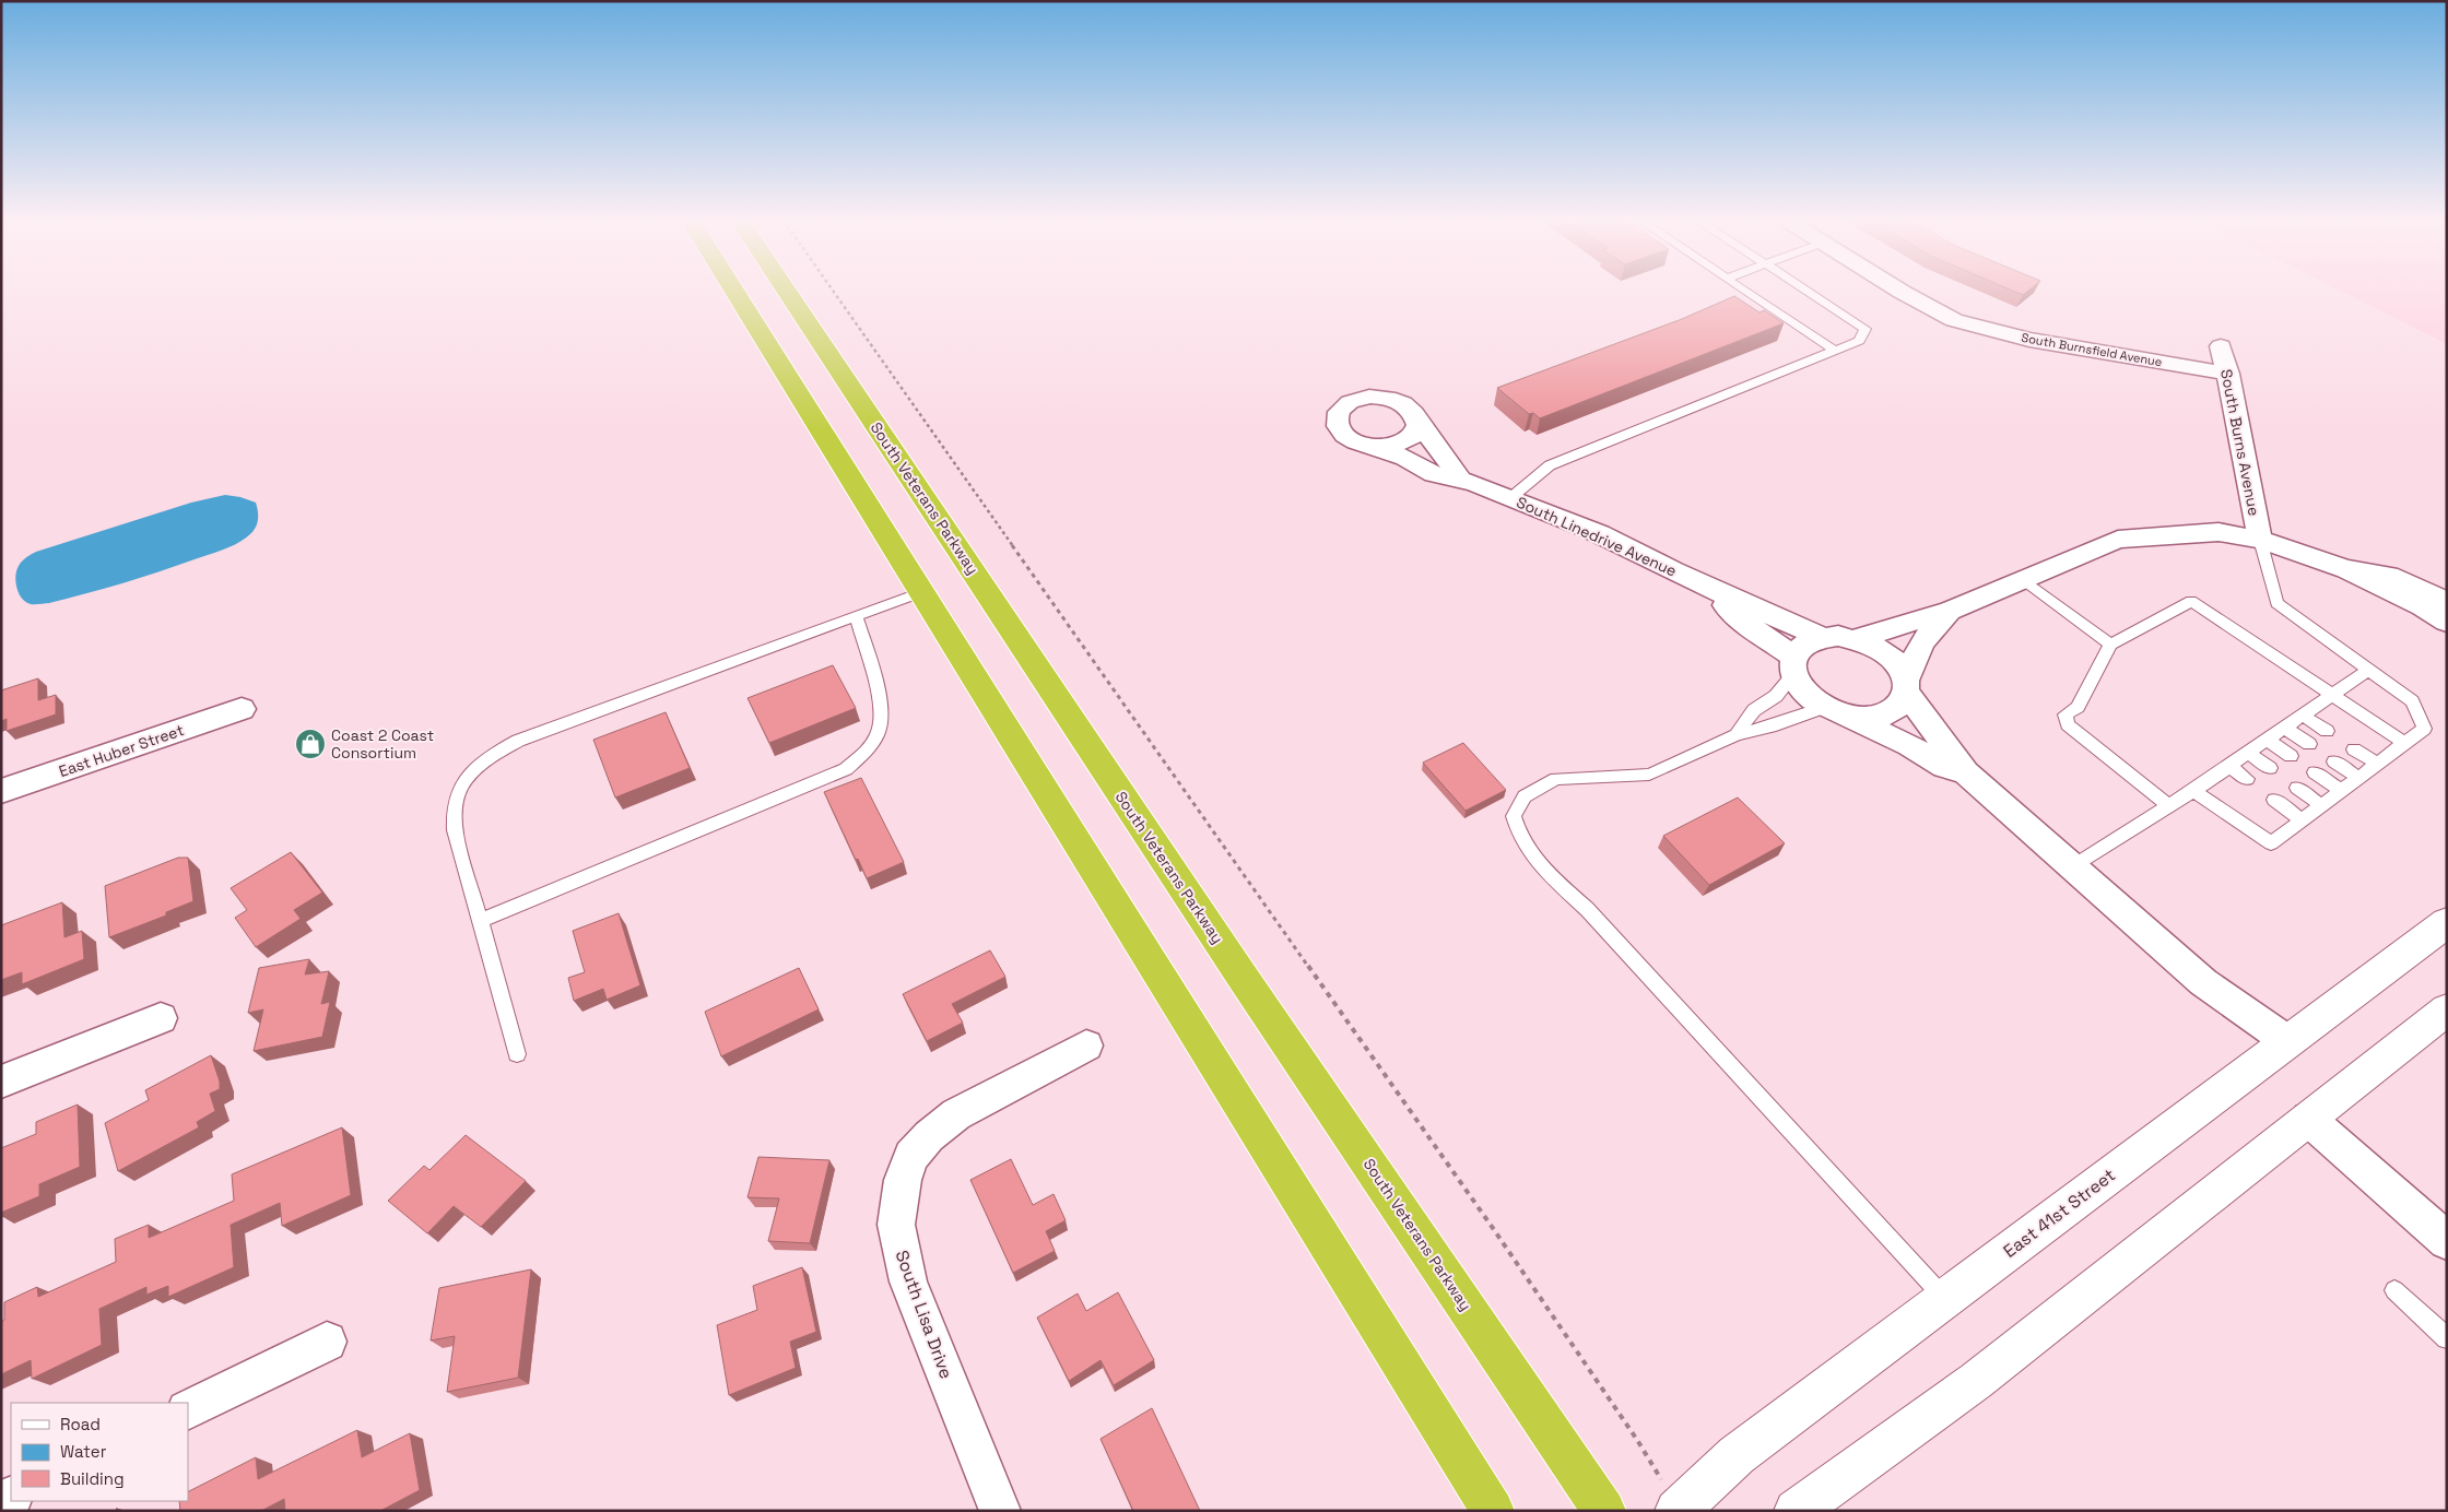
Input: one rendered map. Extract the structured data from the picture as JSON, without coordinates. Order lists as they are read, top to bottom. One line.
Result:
{"streets":{"highway":["South Veterans Parkway"],"main road":["East 41st Street"],"street":["South Burnsfield Avenue","South Burns Avenue","South Linedrive Avenue","East Huber Street","South Lisa Drive"]},"crossings":[["South Burnsfield Avenue","South Burns Avenue"]],"places":{"shop":["Coast 2 Coast Consortium"]},"legend":["Road","Water","Building"]}
